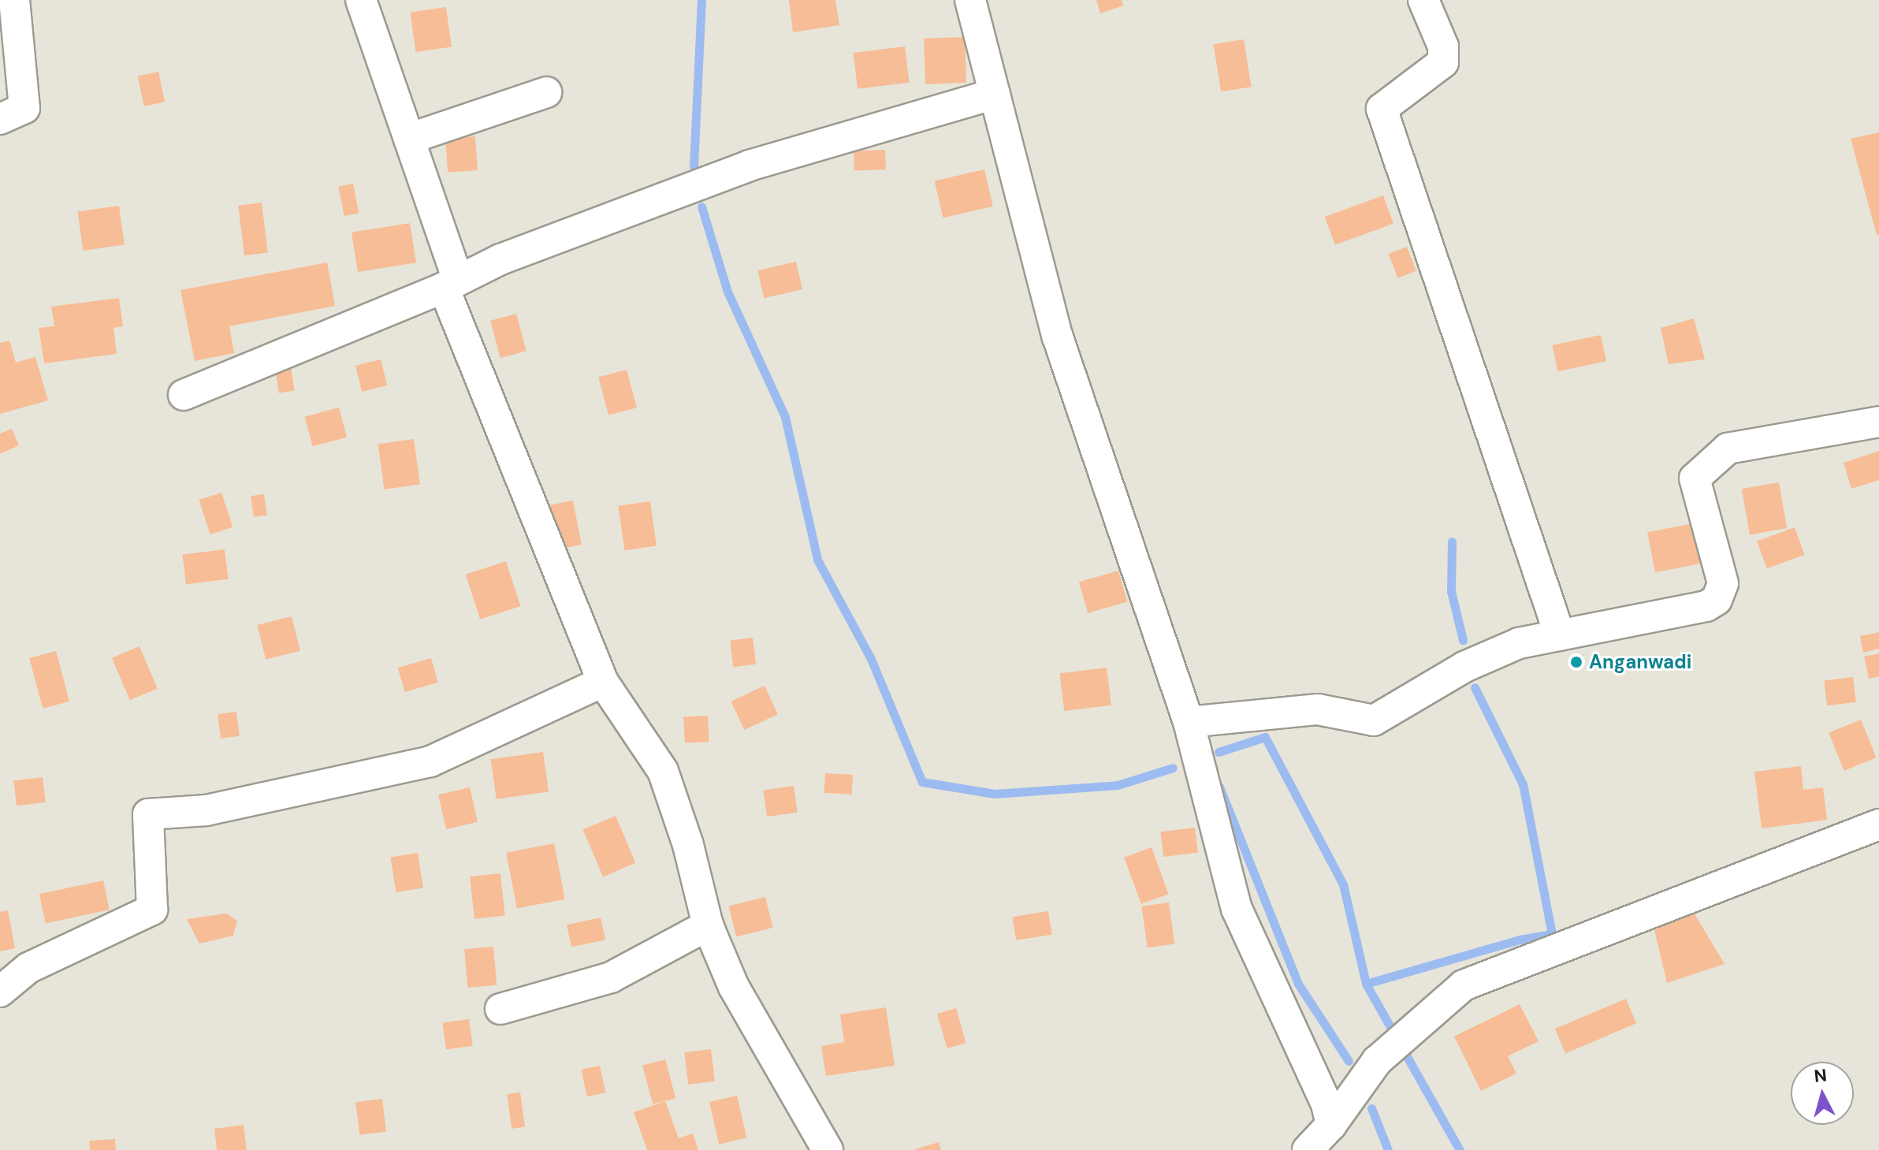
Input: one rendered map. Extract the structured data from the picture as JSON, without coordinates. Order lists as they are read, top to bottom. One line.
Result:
{"places":["Anganwadi"],"north":"top"}
